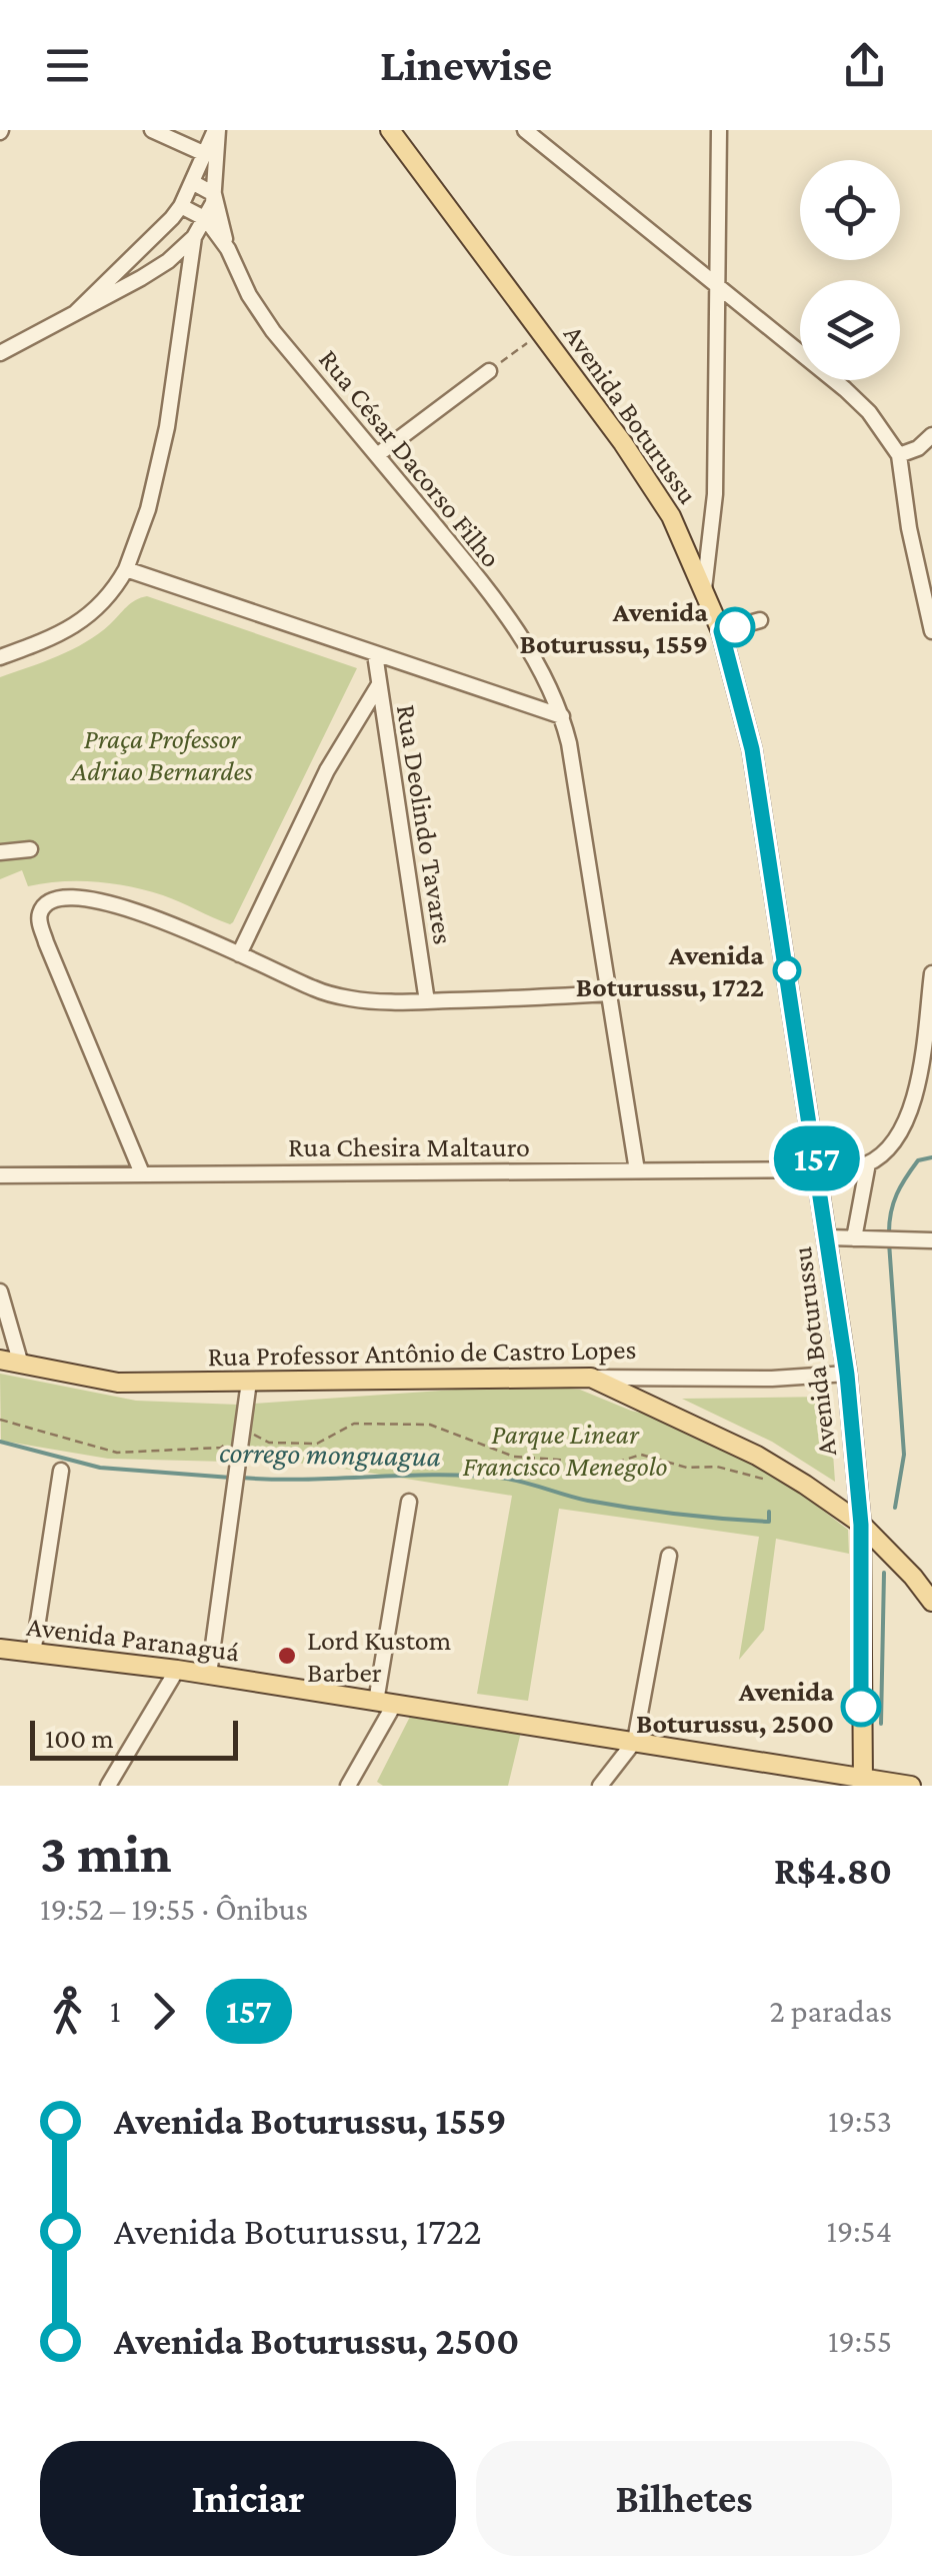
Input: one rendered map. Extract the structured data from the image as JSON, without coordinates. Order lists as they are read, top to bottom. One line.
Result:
{"streets":{"main road":["Avenida Boturussu","Rua Professor Antônio de Castro Lopes","Avenida Paranaguá"],"street":["Rua César Dacorso Filho","Rua Deolindo Tavares","Rua Chesira Maltauro"]},"crossings":[["Avenida Boturussu","Rua Chesira Maltauro"],["Avenida Boturussu","Rua Professor Antônio de Castro Lopes"],["Avenida Boturussu","Avenida Paranaguá"],["Rua César Dacorso Filho","Rua Chesira Maltauro"]],"water":["corrego monguagua"],"parks":["Praça Professor Adriao Bernardes","Parque Linear Francisco Menegolo"],"places":["Avenida Boturussu, 1559","Avenida Boturussu, 1722","Lord Kustom Barber","Avenida Boturussu, 2500"],"lines":["bus line 157"],"scale_bar":"100 m","page":{"header":"Linewise","on_map":"157","scale":"100 m","heading":["3 min","19:52 – 19:55 · Ônibus","R$4.80"],"legs":["1","157","2 paradas"],"list":[{"name":"Avenida Boturussu, 1559","value":"19:53"},{"name":"Avenida Boturussu, 1722","value":"19:54"},{"name":"Avenida Boturussu, 2500","value":"19:55"}],"buttons":["Iniciar","Bilhetes"]}}
